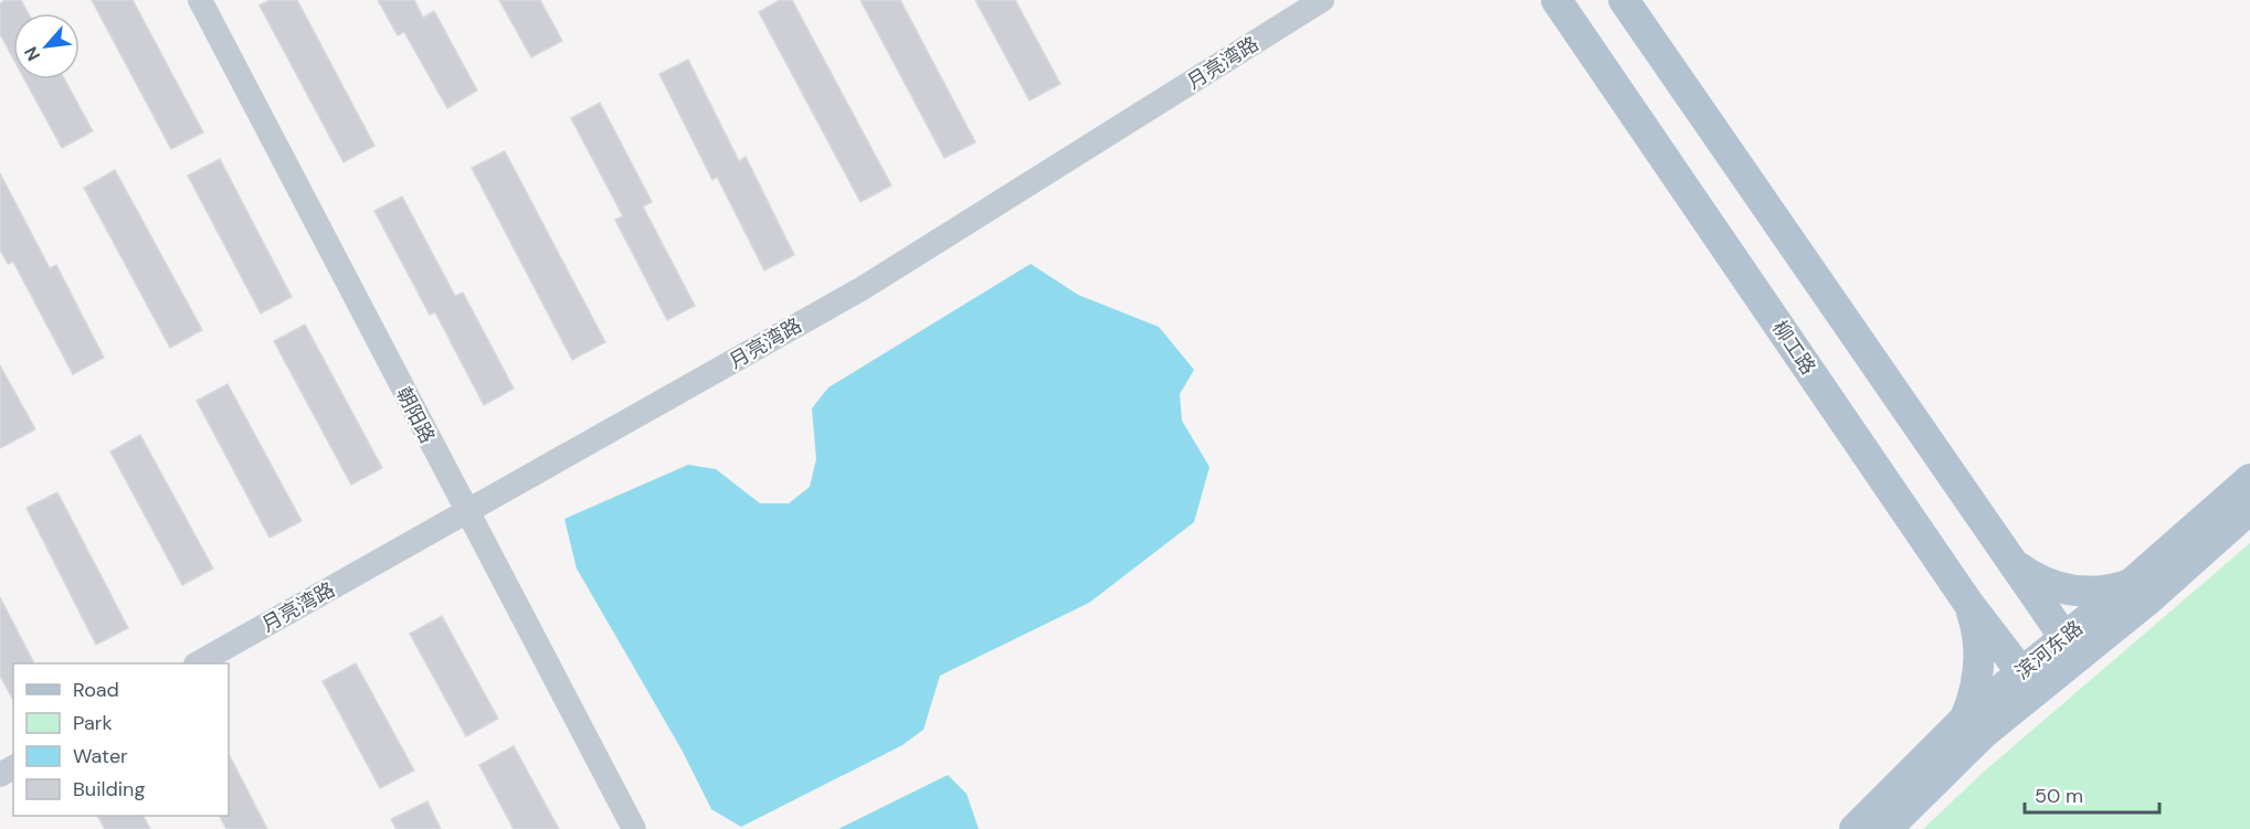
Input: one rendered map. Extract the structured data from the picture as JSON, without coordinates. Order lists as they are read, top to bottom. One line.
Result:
{"streets":{"main road":["柳工路","滨河东路"],"street":["月亮湾路","朝阳路"]},"crossings":[["月亮湾路","朝阳路"],["柳工路","滨河东路"]],"legend":["Road","Park","Water","Building"],"scale_bar":"50 m","north":"bottom left"}
